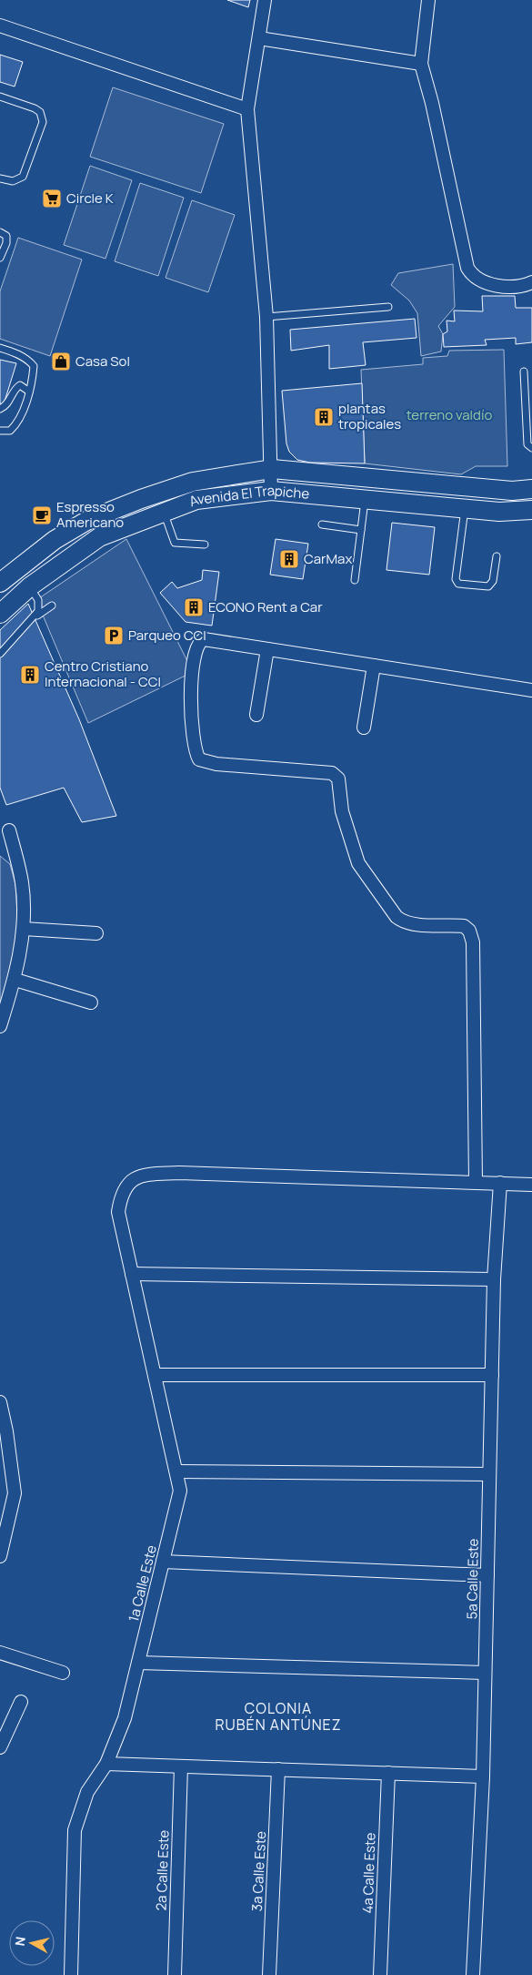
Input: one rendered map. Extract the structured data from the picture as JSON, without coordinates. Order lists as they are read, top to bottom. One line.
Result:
{"streets":{"main road":["Avenida El Trapiche"],"street":["5a Calle Este","1a Calle Este","2a Calle Este","3a Calle Este","4a Calle Este"]},"districts":["COLONIA RUBÉN ANTÚNEZ"],"parks":["terreno valdío"],"places":{"supermarket":["Circle K"],"shop":["Casa Sol"],"building":["plantas tropicales","CarMax","ECONO Rent a Car","Centro Cristiano Internacional - CCI"],"cafe":["Espresso Americano"],"parking":["Parqueo CCI"]},"north":"left"}
